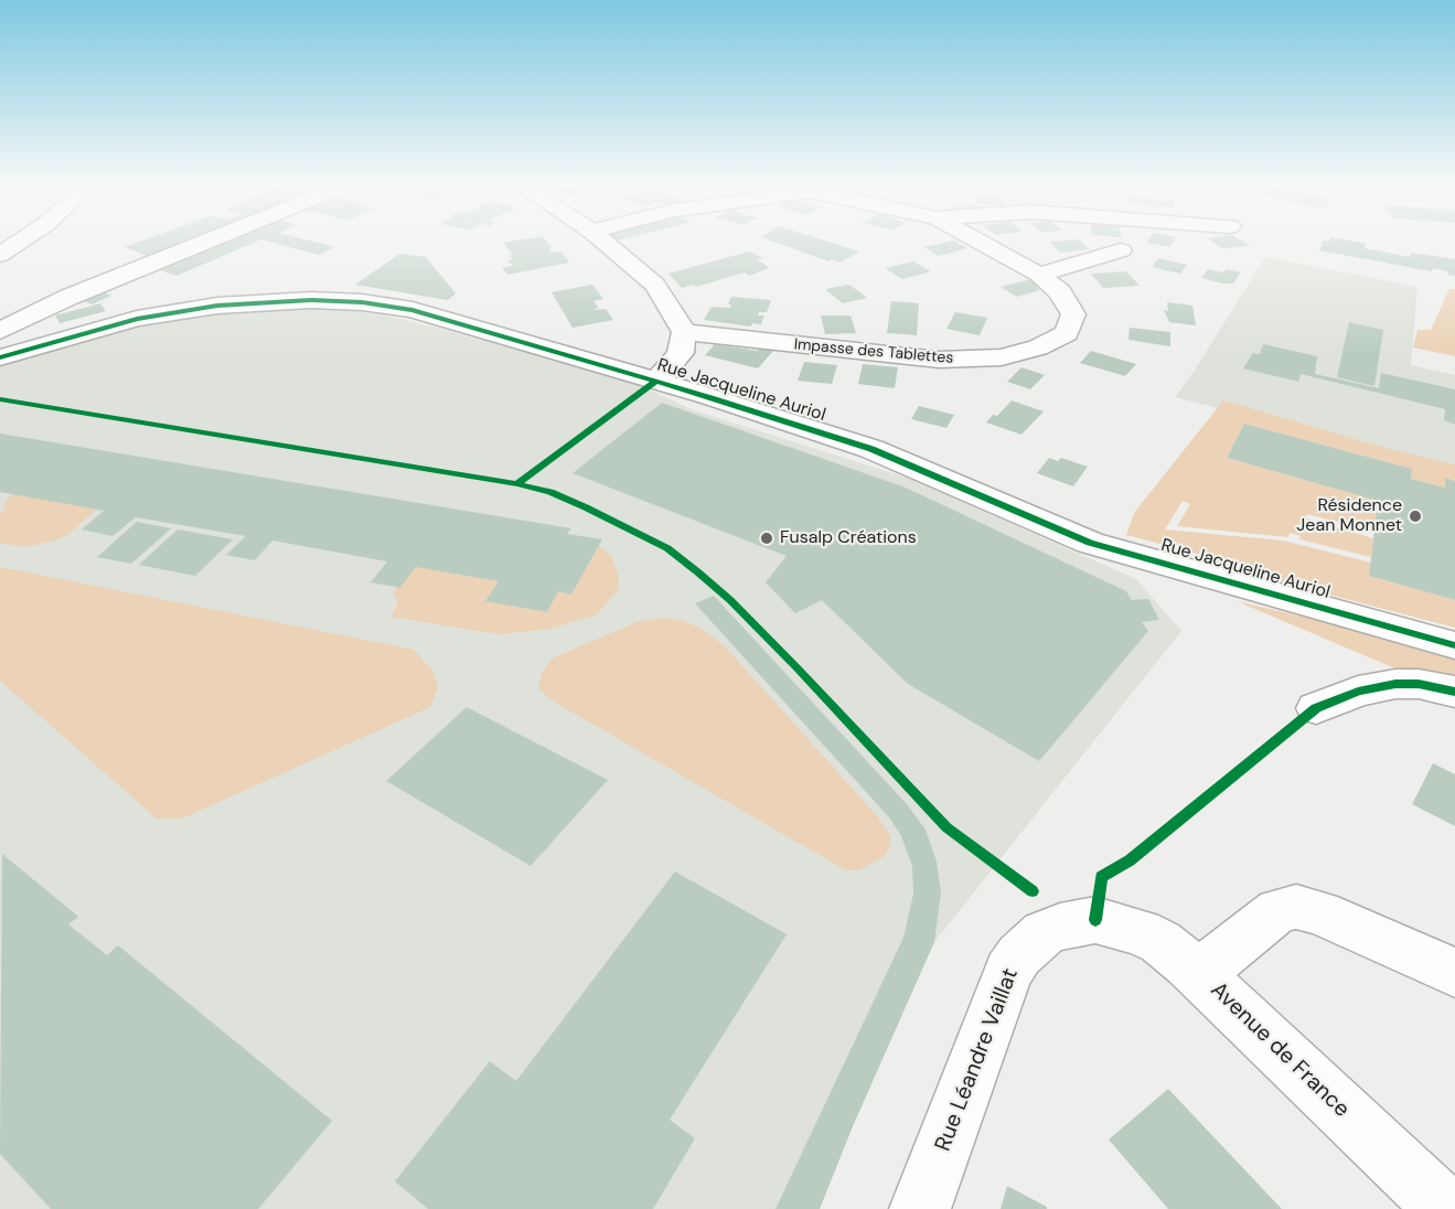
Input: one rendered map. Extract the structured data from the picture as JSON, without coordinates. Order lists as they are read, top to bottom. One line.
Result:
{"streets":{"main road":["Impasse des Tablettes","Rue Jacqueline Auriol","Avenue de France","Rue Léandre Vaillat"]},"crossings":[["Avenue de France","Rue Léandre Vaillat"]],"places":["Résidence Jean Monnet","Fusalp Créations"]}
